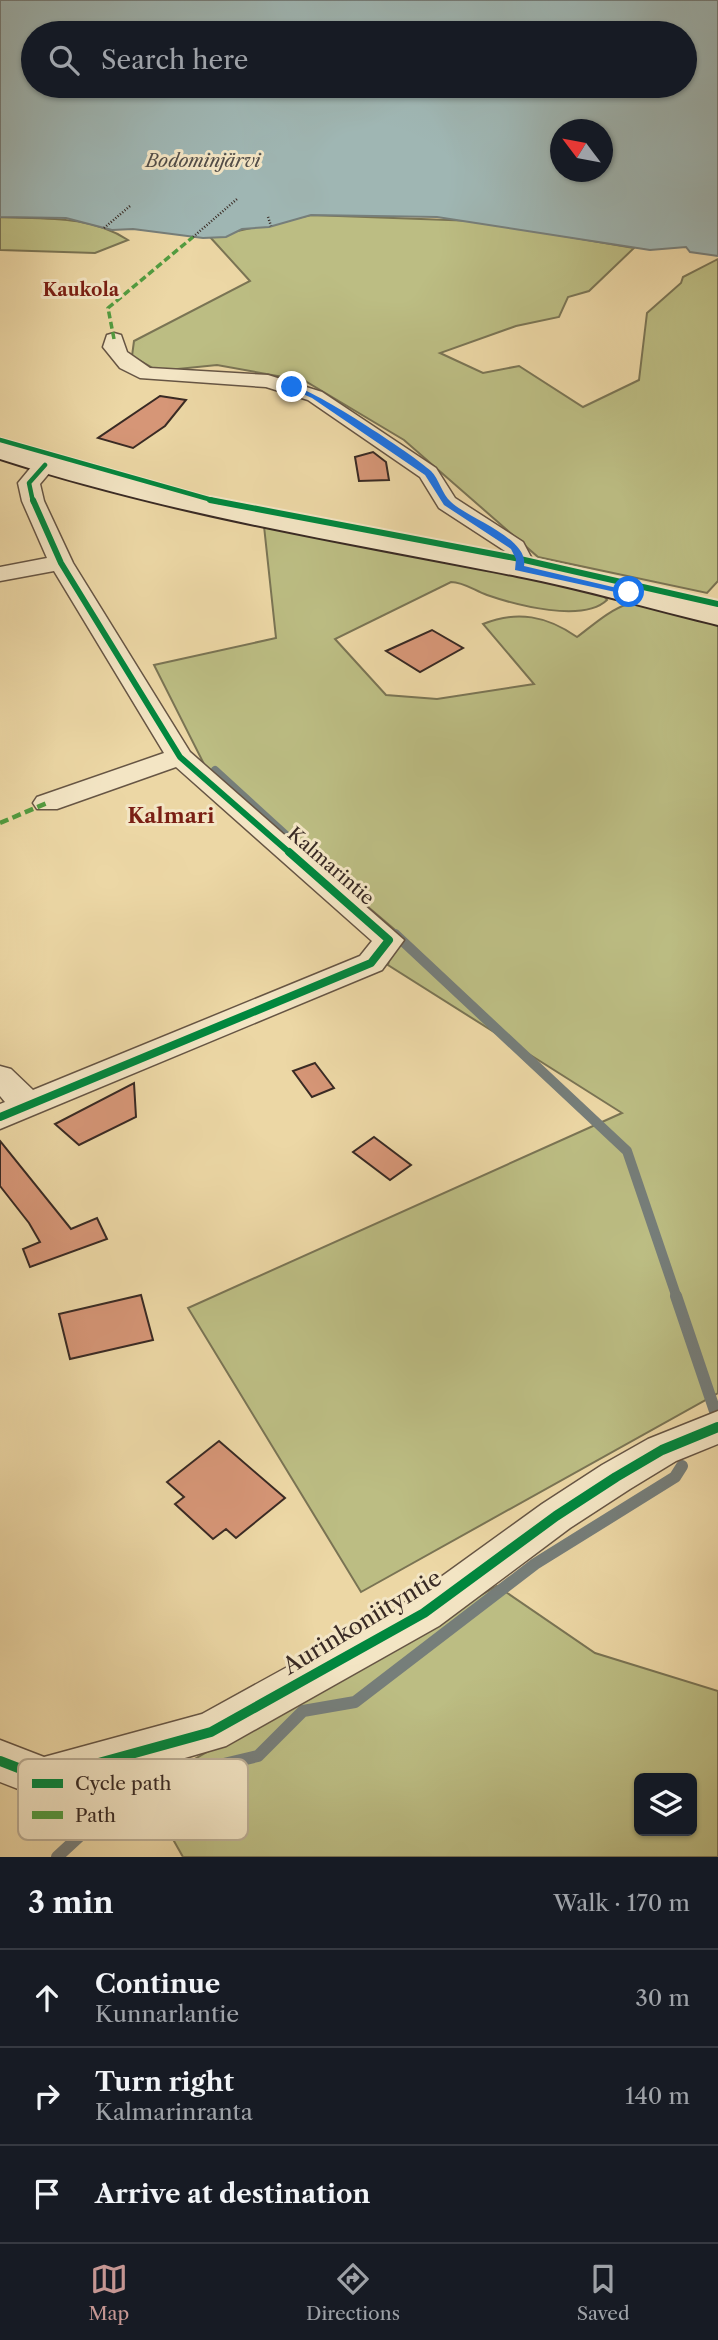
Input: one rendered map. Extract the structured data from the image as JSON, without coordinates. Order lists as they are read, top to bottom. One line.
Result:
{"streets":{"street":["Kalmarintie","Aurinkoniityntie"]},"districts":["Kaukola","Kalmari"],"water":["Bodominjärvi"],"legend":["Cycle path","Path"],"north":"top left","page":{"search":"Search here","heading":["3 min","Walk · 170 m"],"list":[["Continue","Kunnarlantie","30 m"],["Turn right","Kalmarinranta","140 m"],"Arrive at destination"],"nav":["Map","Directions","Saved"]}}
